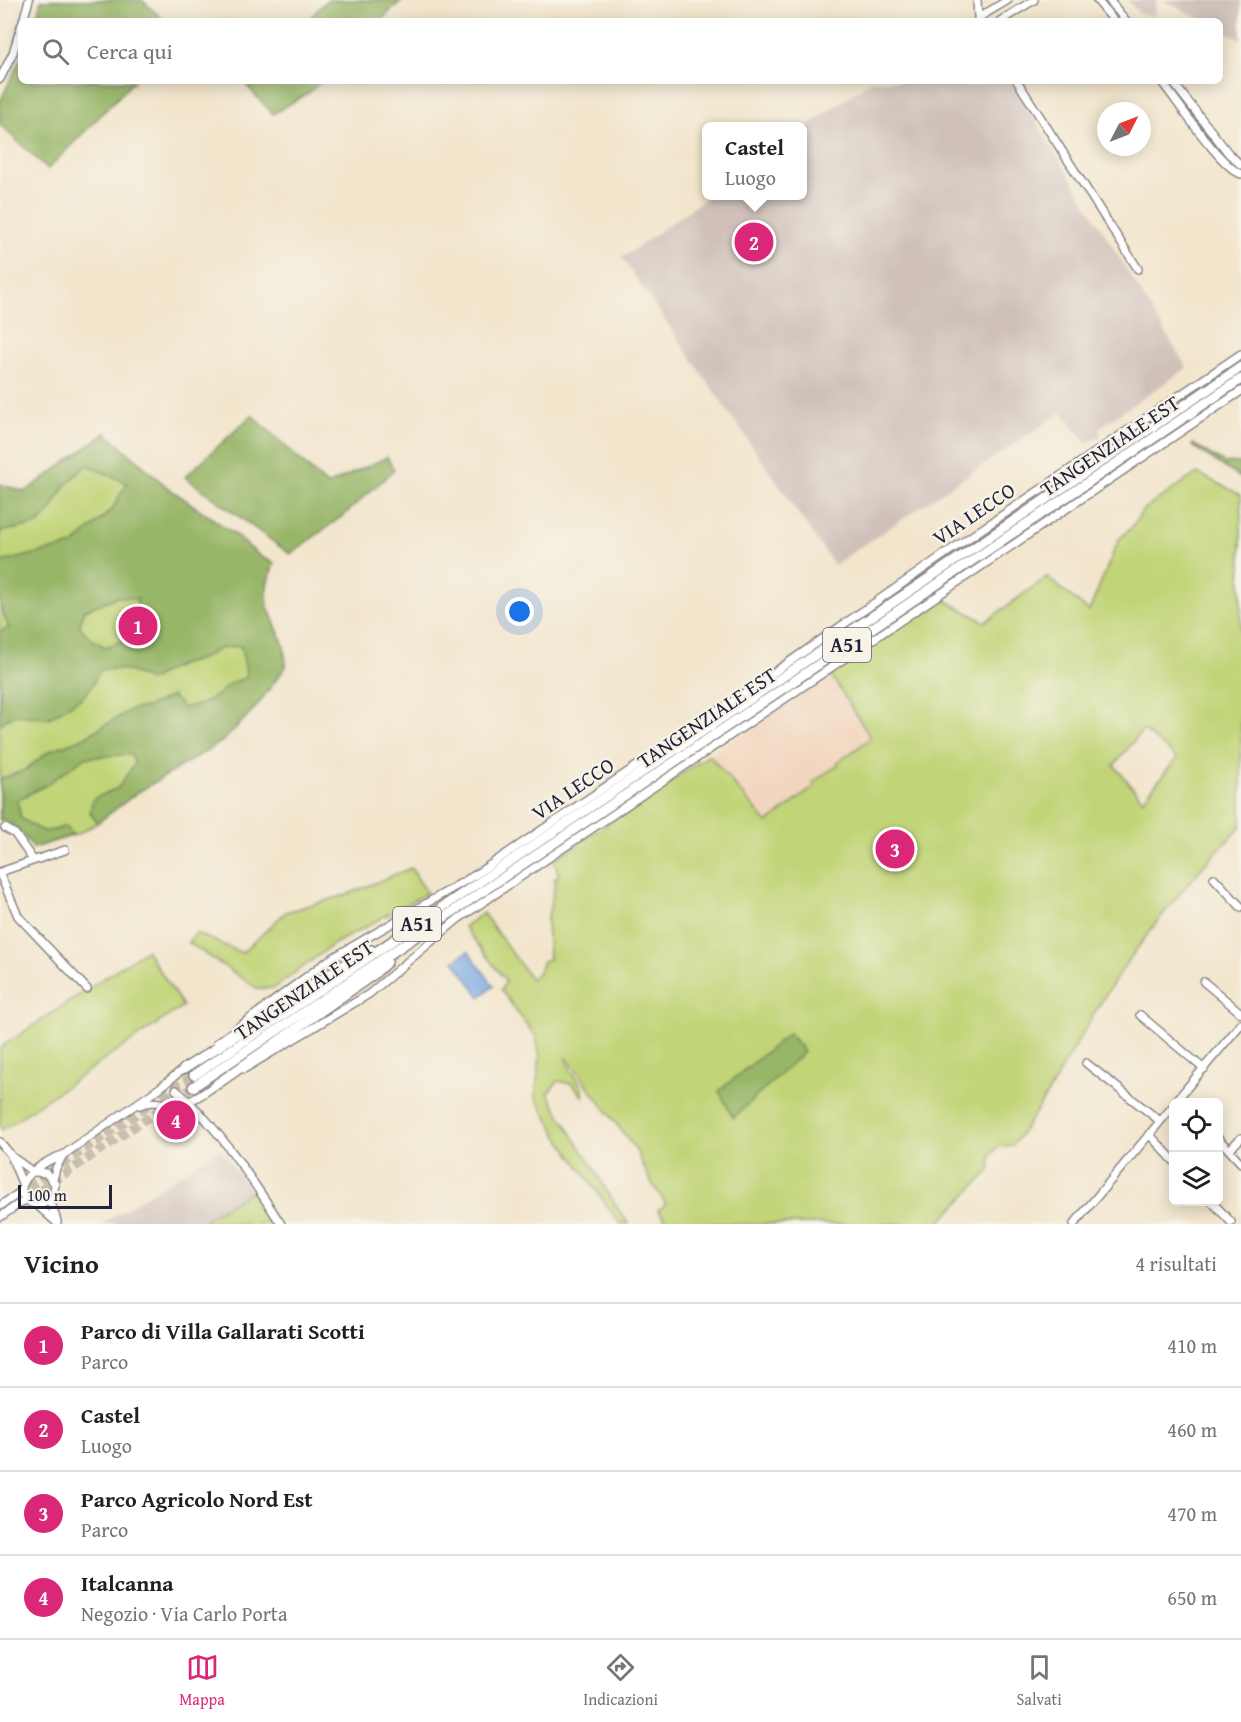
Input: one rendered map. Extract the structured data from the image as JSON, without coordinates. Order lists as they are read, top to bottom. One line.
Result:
{"streets":{"highway":["TANGENZIALE EST","A51"],"street":["VIA LECCO"]},"scale_bar":"100 m","north":"top right","page":{"search":"Cerca qui","popup":["Castel","Luogo"],"pins":["2","1","3","4"],"scale":"100 m","heading":["Vicino","4 risultati"],"list":[{"mark":"1","name":"Parco di Villa Gallarati Scotti","note":"Parco","value":"410 m"},{"mark":"2","name":"Castel","note":"Luogo","value":"460 m"},{"mark":"3","name":"Parco Agricolo Nord Est","note":"Parco","value":"470 m"},{"mark":"4","name":"Italcanna","note":"Negozio · Via Carlo Porta","value":"650 m"}],"nav":["Mappa","Indicazioni","Salvati"]}}
